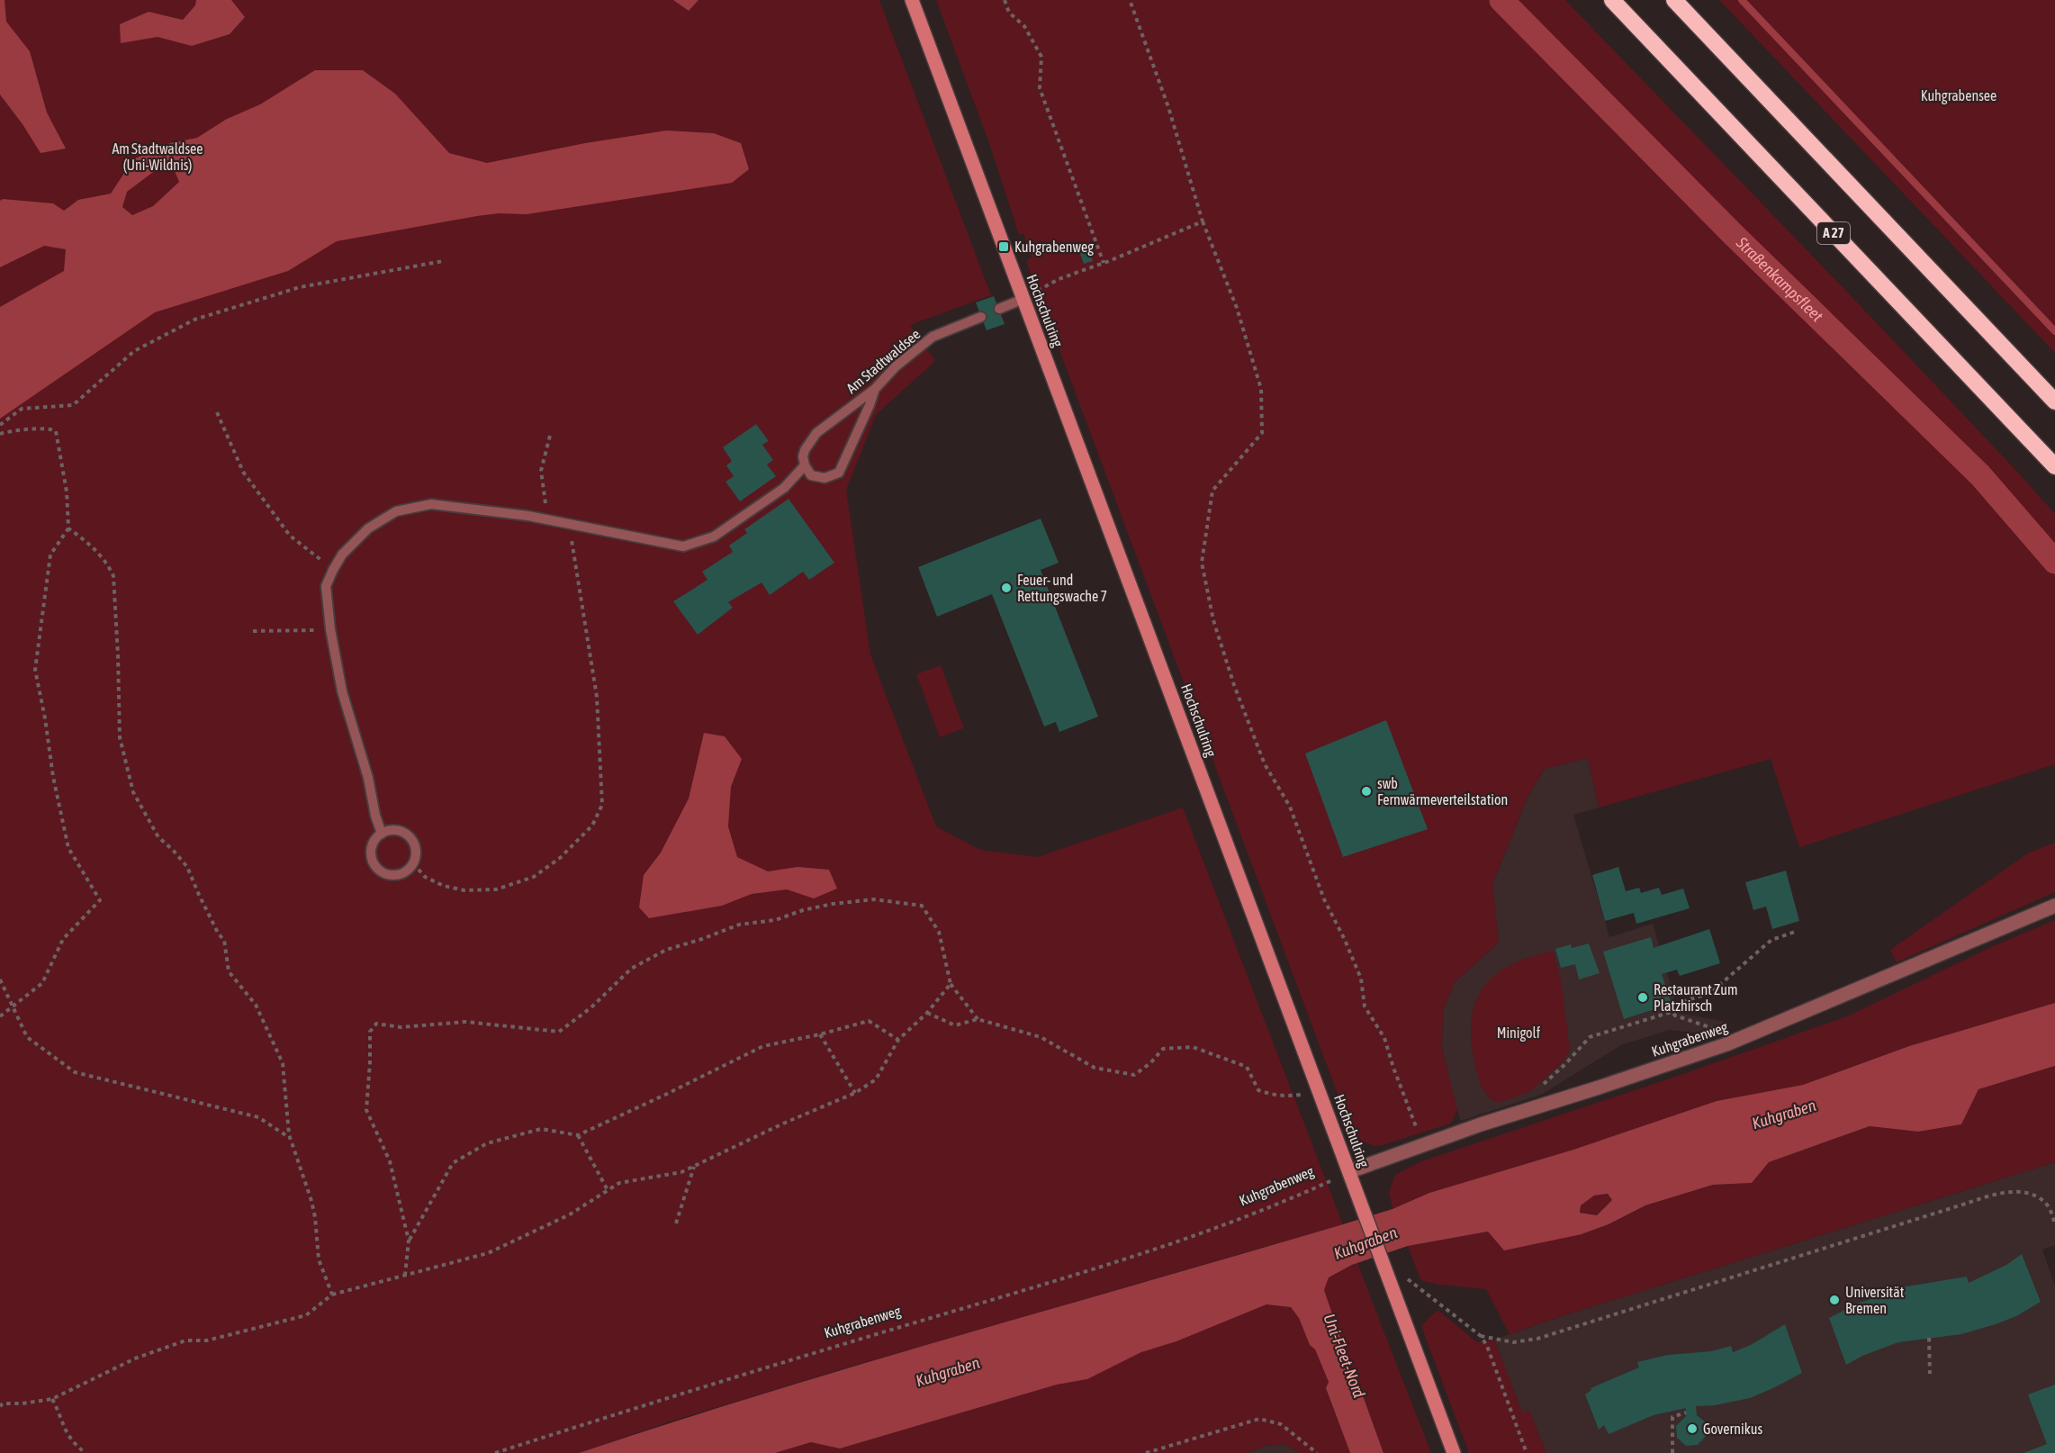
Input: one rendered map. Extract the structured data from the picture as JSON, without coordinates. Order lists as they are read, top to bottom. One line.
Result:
{"streets":{"highway":["A 27"],"street":["Hochschulring","Kuhgrabenweg"],"lane":["Am Stadtwaldsee"]},"crossings":[["Hochschulring","Kuhgrabenweg"]],"water":["Straßenkampsfleet","Kuhgraben","Uni-Fleet-Nord"],"parks":["Kuhgrabensee","Am Stadtwaldsee (Uni-Wildnis)","Minigolf"],"places":{"transit":["Kuhgrabenweg"],"other":["Feuer- und Rettungswache 7","swb Fernwärmeverteilstation","Restaurant Zum Platzhirsch","Universität Bremen","Governikus"]}}
